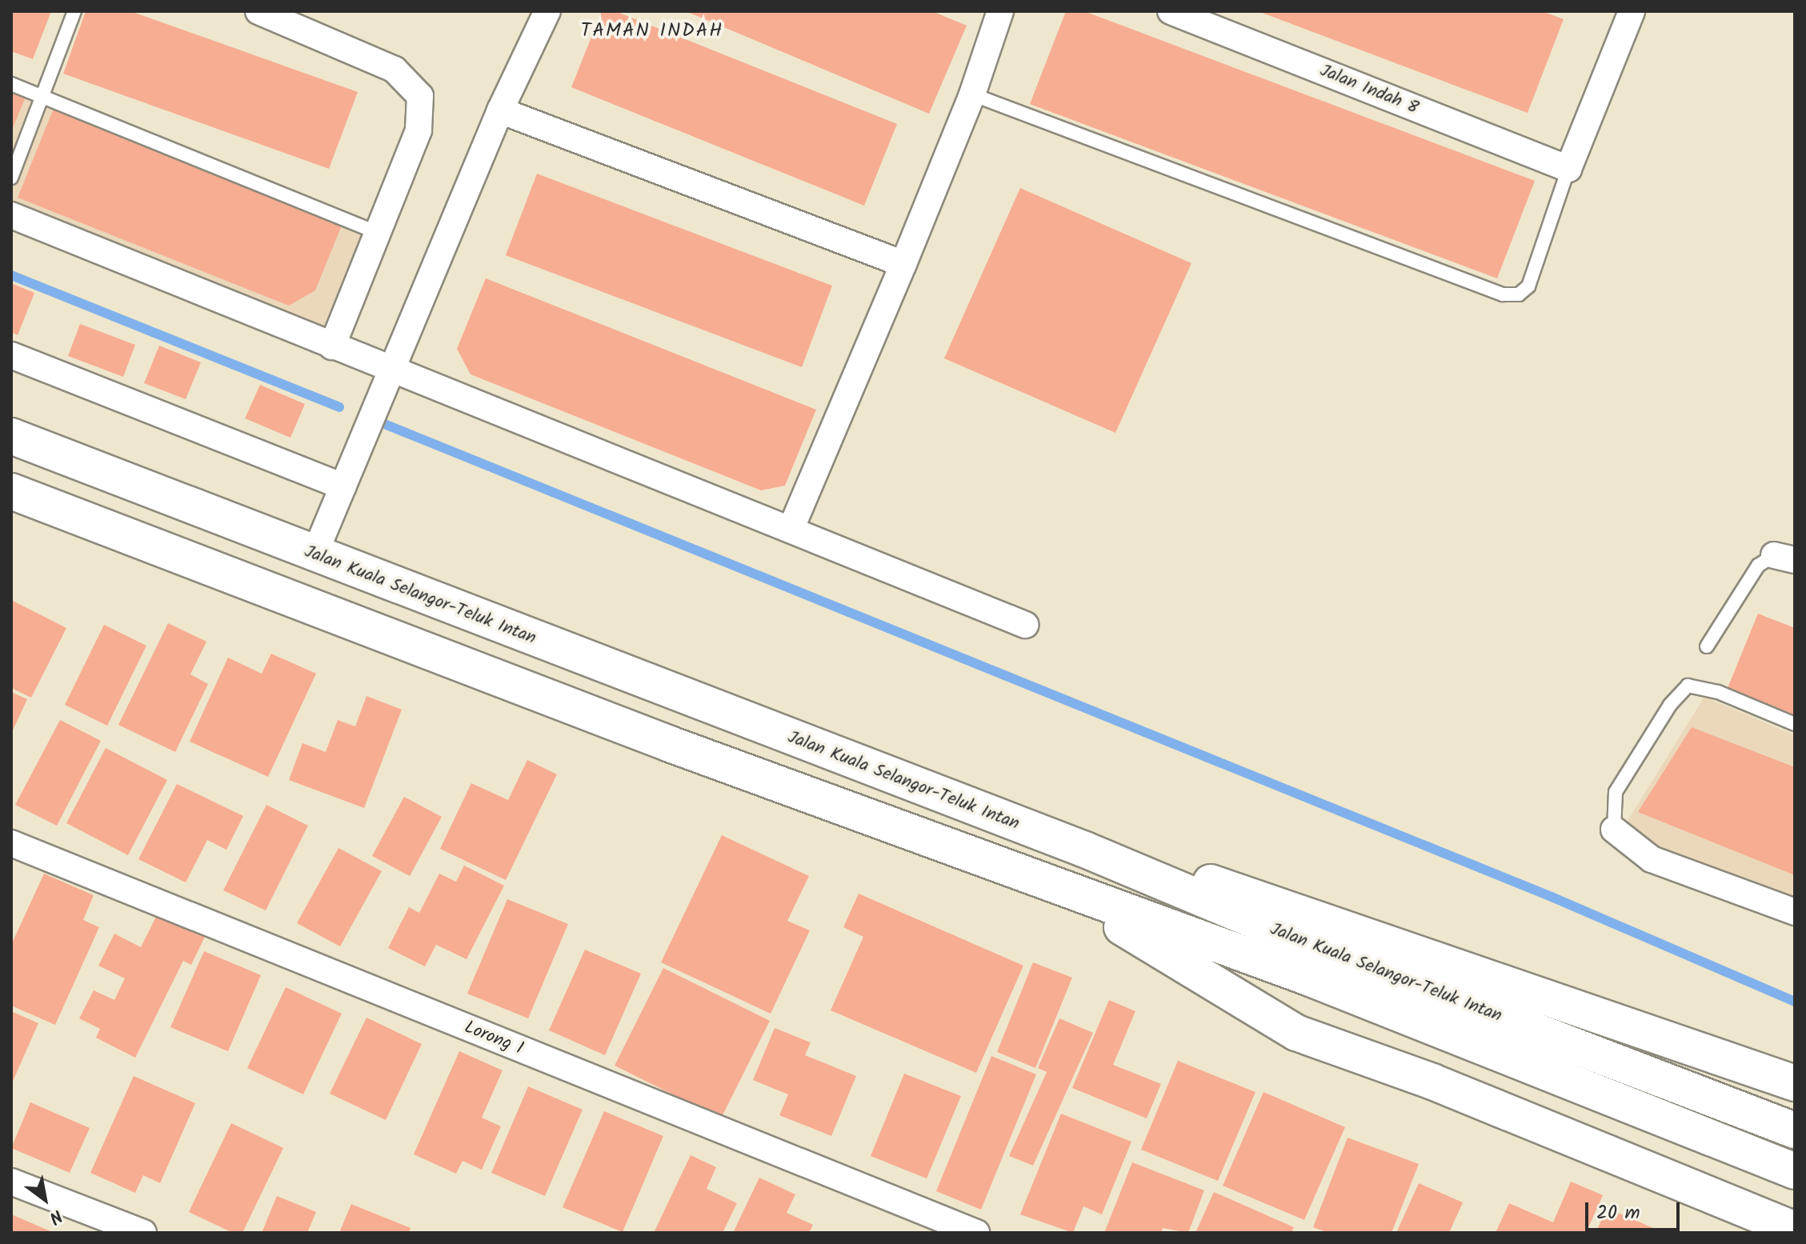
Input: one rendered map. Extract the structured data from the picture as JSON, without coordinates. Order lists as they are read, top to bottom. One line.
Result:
{"streets":{"highway":["Jalan Kuala Selangor-Teluk Intan"],"street":["Jalan Indah 8","Lorong 1"]},"districts":["TAMAN INDAH"],"scale_bar":"20 m","north":"bottom right"}
